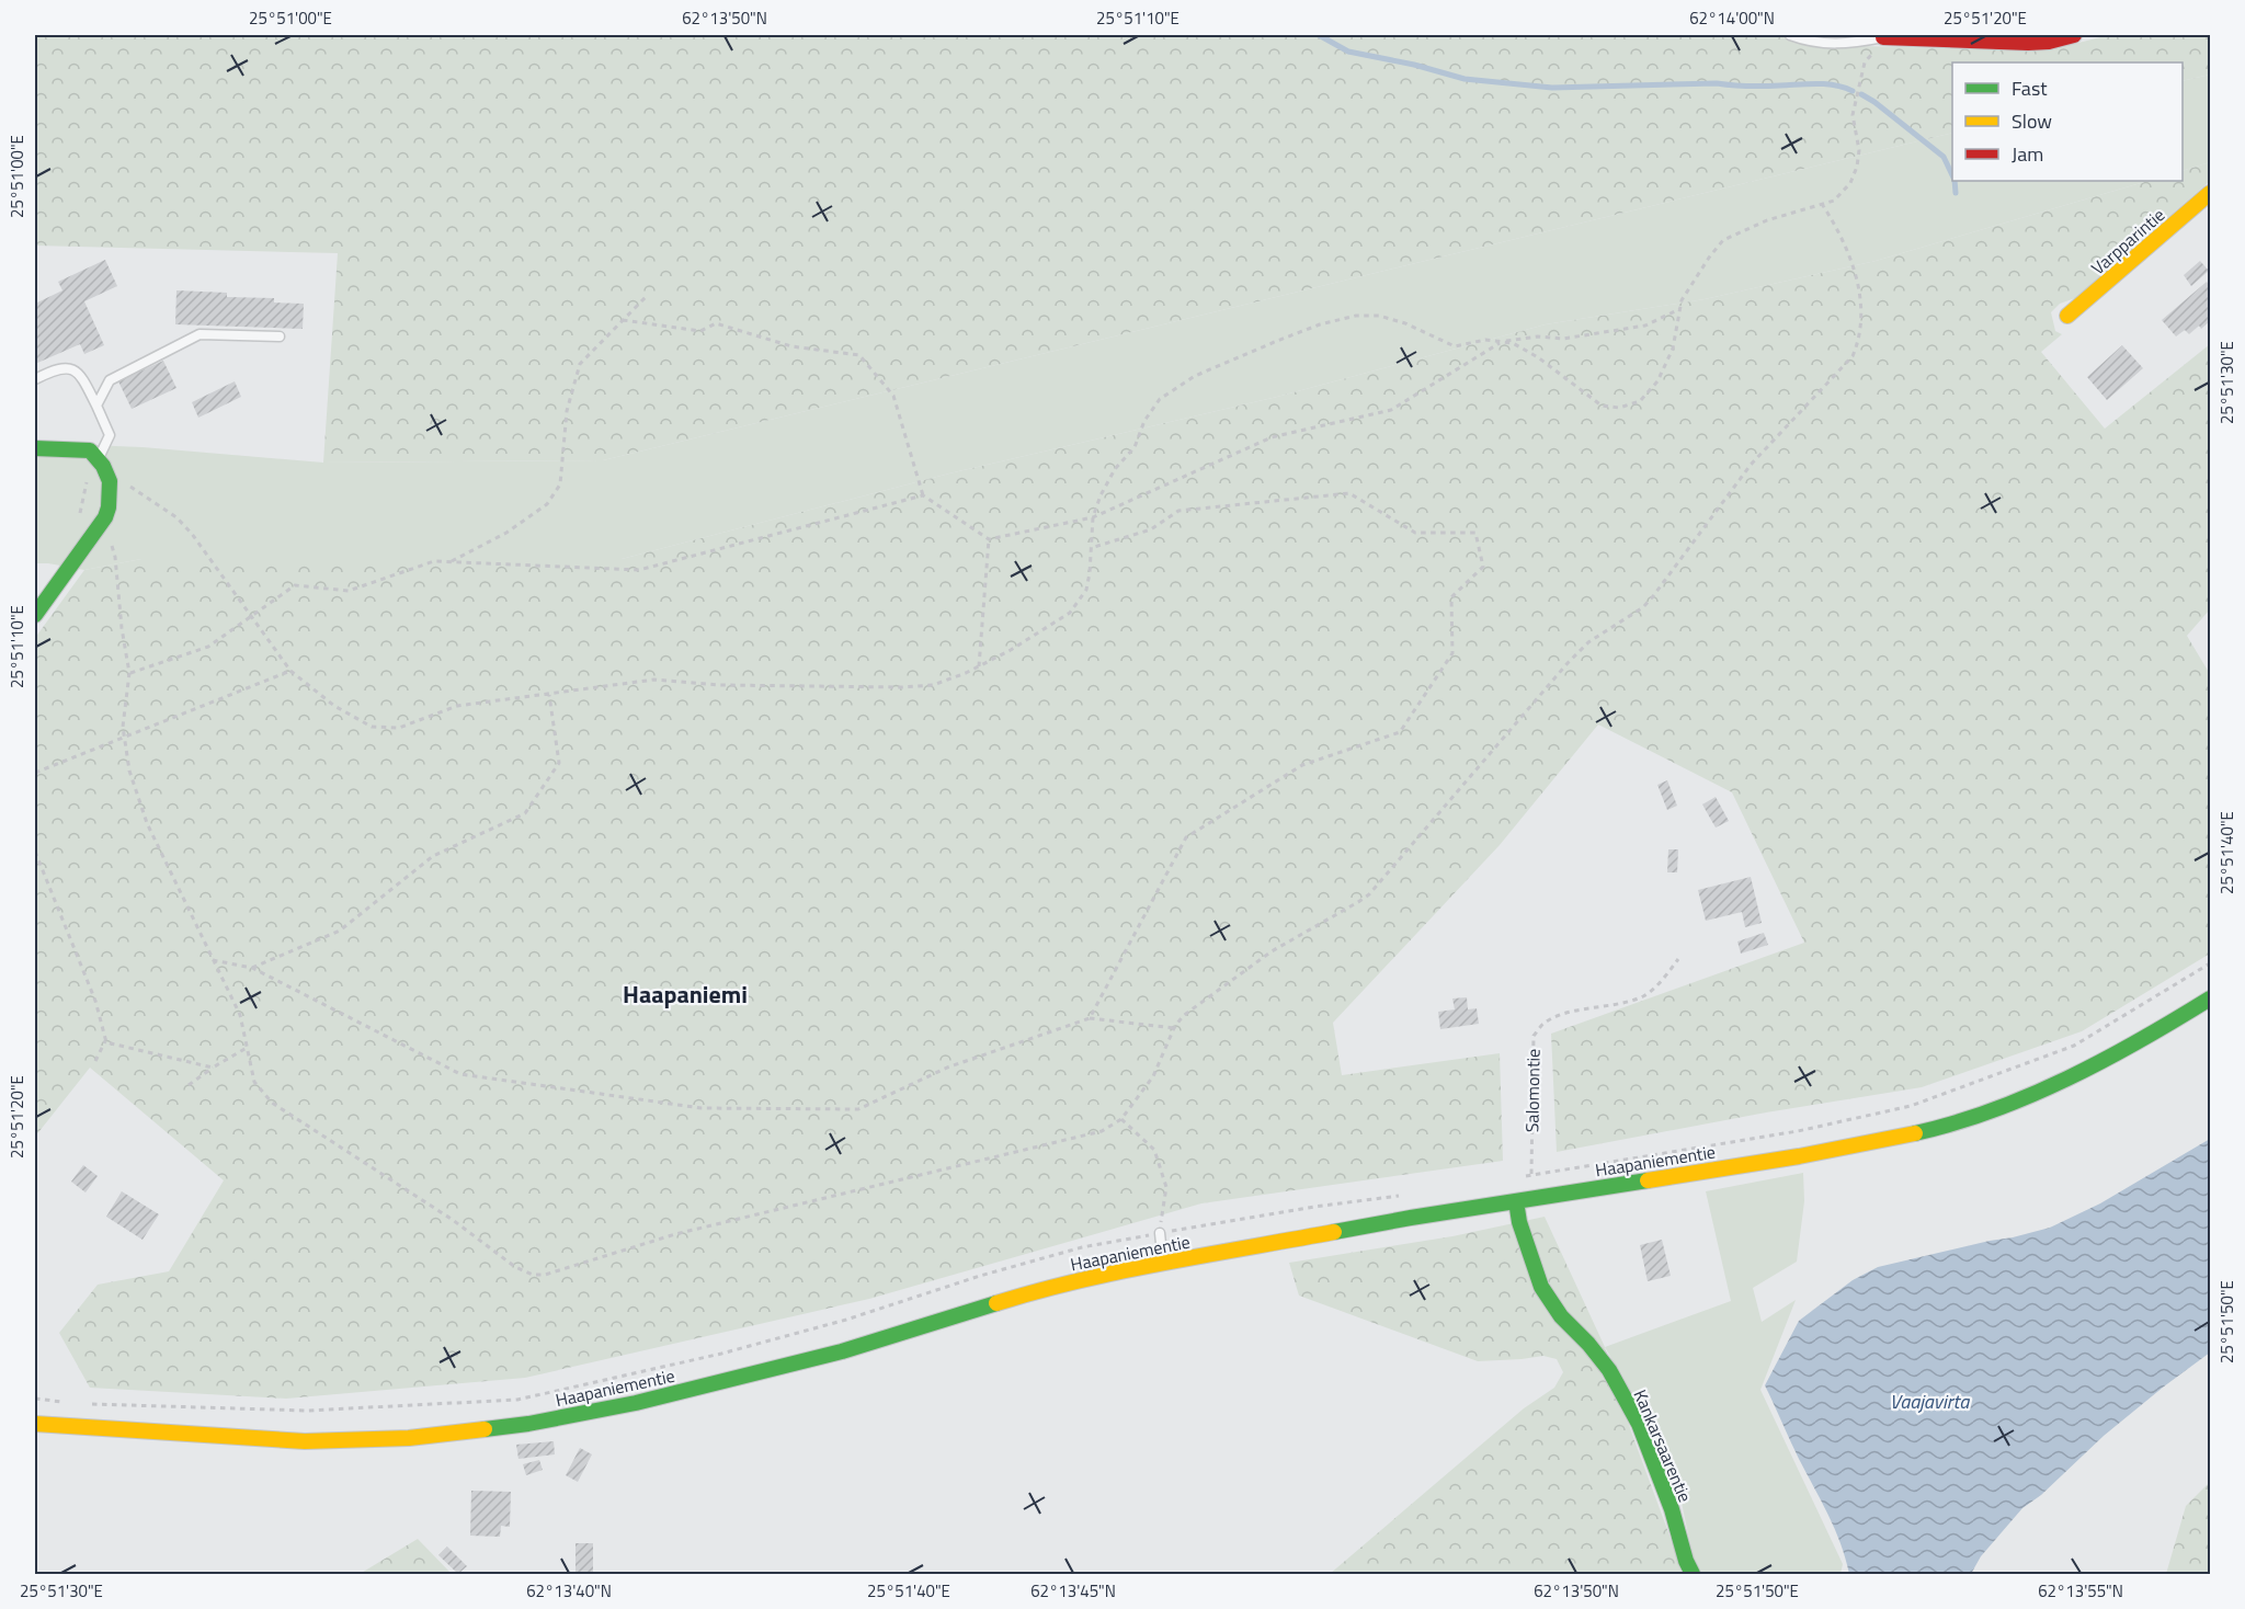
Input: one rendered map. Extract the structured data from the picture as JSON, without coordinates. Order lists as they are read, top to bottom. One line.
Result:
{"streets":{"street":["Varpparintie","Haapaniementie","Kankarsaarentie"],"path":["Salomontie"]},"crossings":[["Salomontie","Haapaniementie"],["Haapaniementie","Kankarsaarentie"]],"districts":["Haapaniemi"],"water":["Vaajavirta"],"legend":["Fast","Slow","Jam"],"coordinates":["25°51'00\"E","62°13'50\"N","25°51'10\"E","62°14'00\"N","25°51'20\"E","25°51'30\"E","25°51'40\"E","25°51'50\"E","62°13'40\"N","62°13'45\"N","62°13'55\"N"]}
